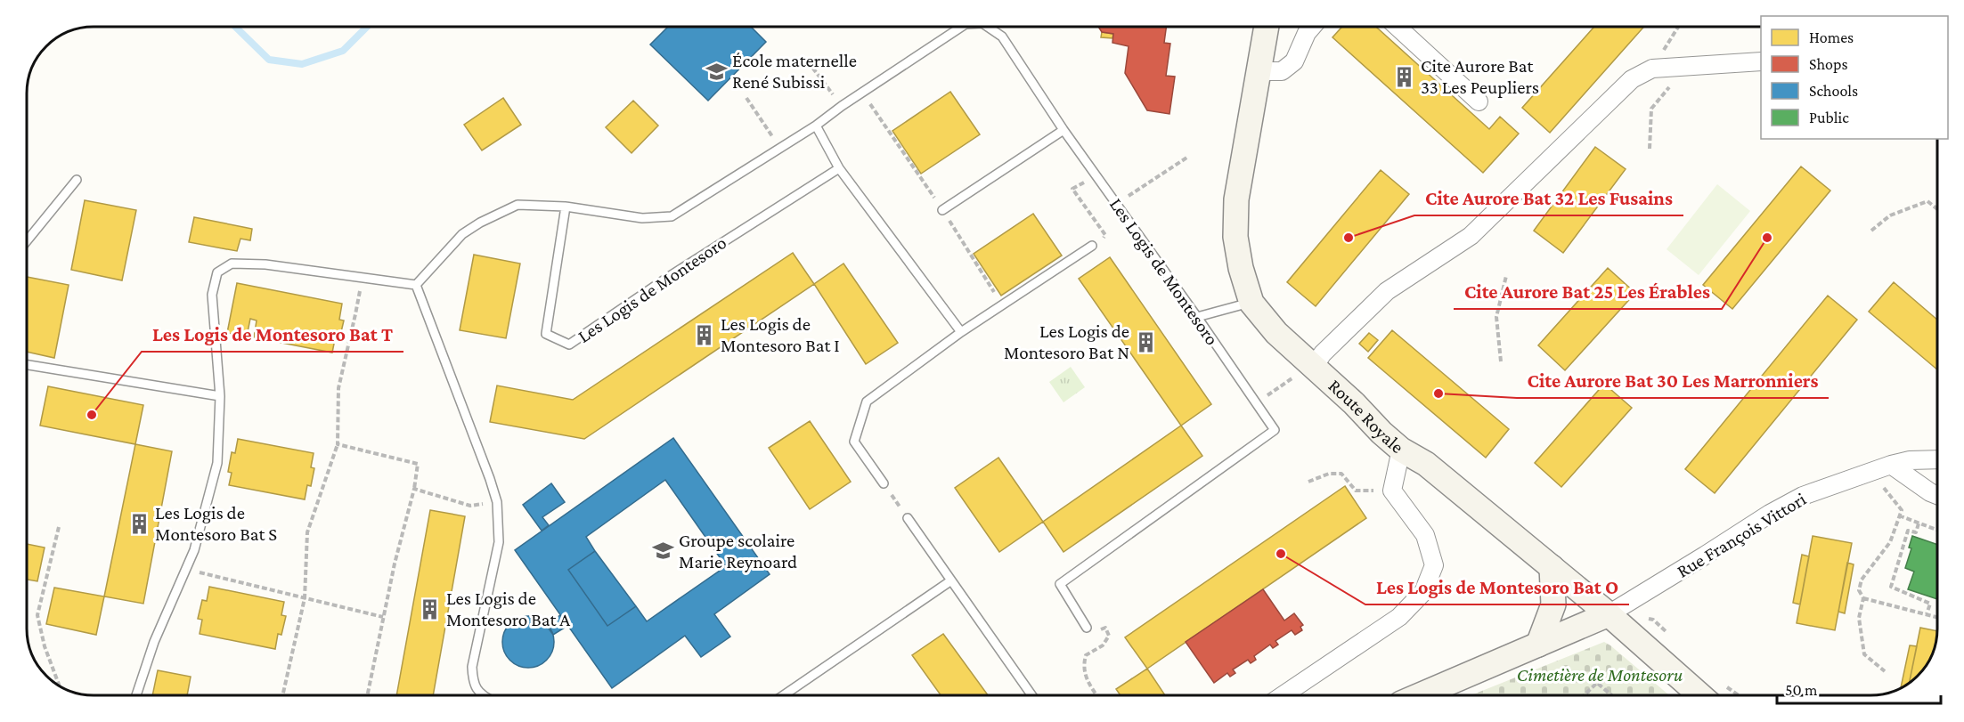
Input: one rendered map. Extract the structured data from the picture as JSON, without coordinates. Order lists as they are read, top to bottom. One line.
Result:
{"streets":{"main road":["Route Royale"],"street":["Rue François Vittori"],"lane":["Les Logis de Montesoro"]},"crossings":[["Route Royale","Rue François Vittori"]],"parks":["Cimetière de Montesoru"],"places":{"school or university":["École maternelle René Subissi","Groupe scolaire Marie Reynoard"],"building":["Cite Aurore Bat 33 Les Peupliers","Les Logis de Montesoro Bat I","Les Logis de Montesoro Bat N","Les Logis de Montesoro Bat S","Les Logis de Montesoro Bat A"],"other":["Cite Aurore Bat 32 Les Fusains","Cite Aurore Bat 25 Les Érables","Cite Aurore Bat 30 Les Marronniers","Les Logis de Montesoro Bat T","Les Logis de Montesoro Bat O"]},"legend":["Homes","Shops","Schools","Public"],"scale_bar":"50 m"}
